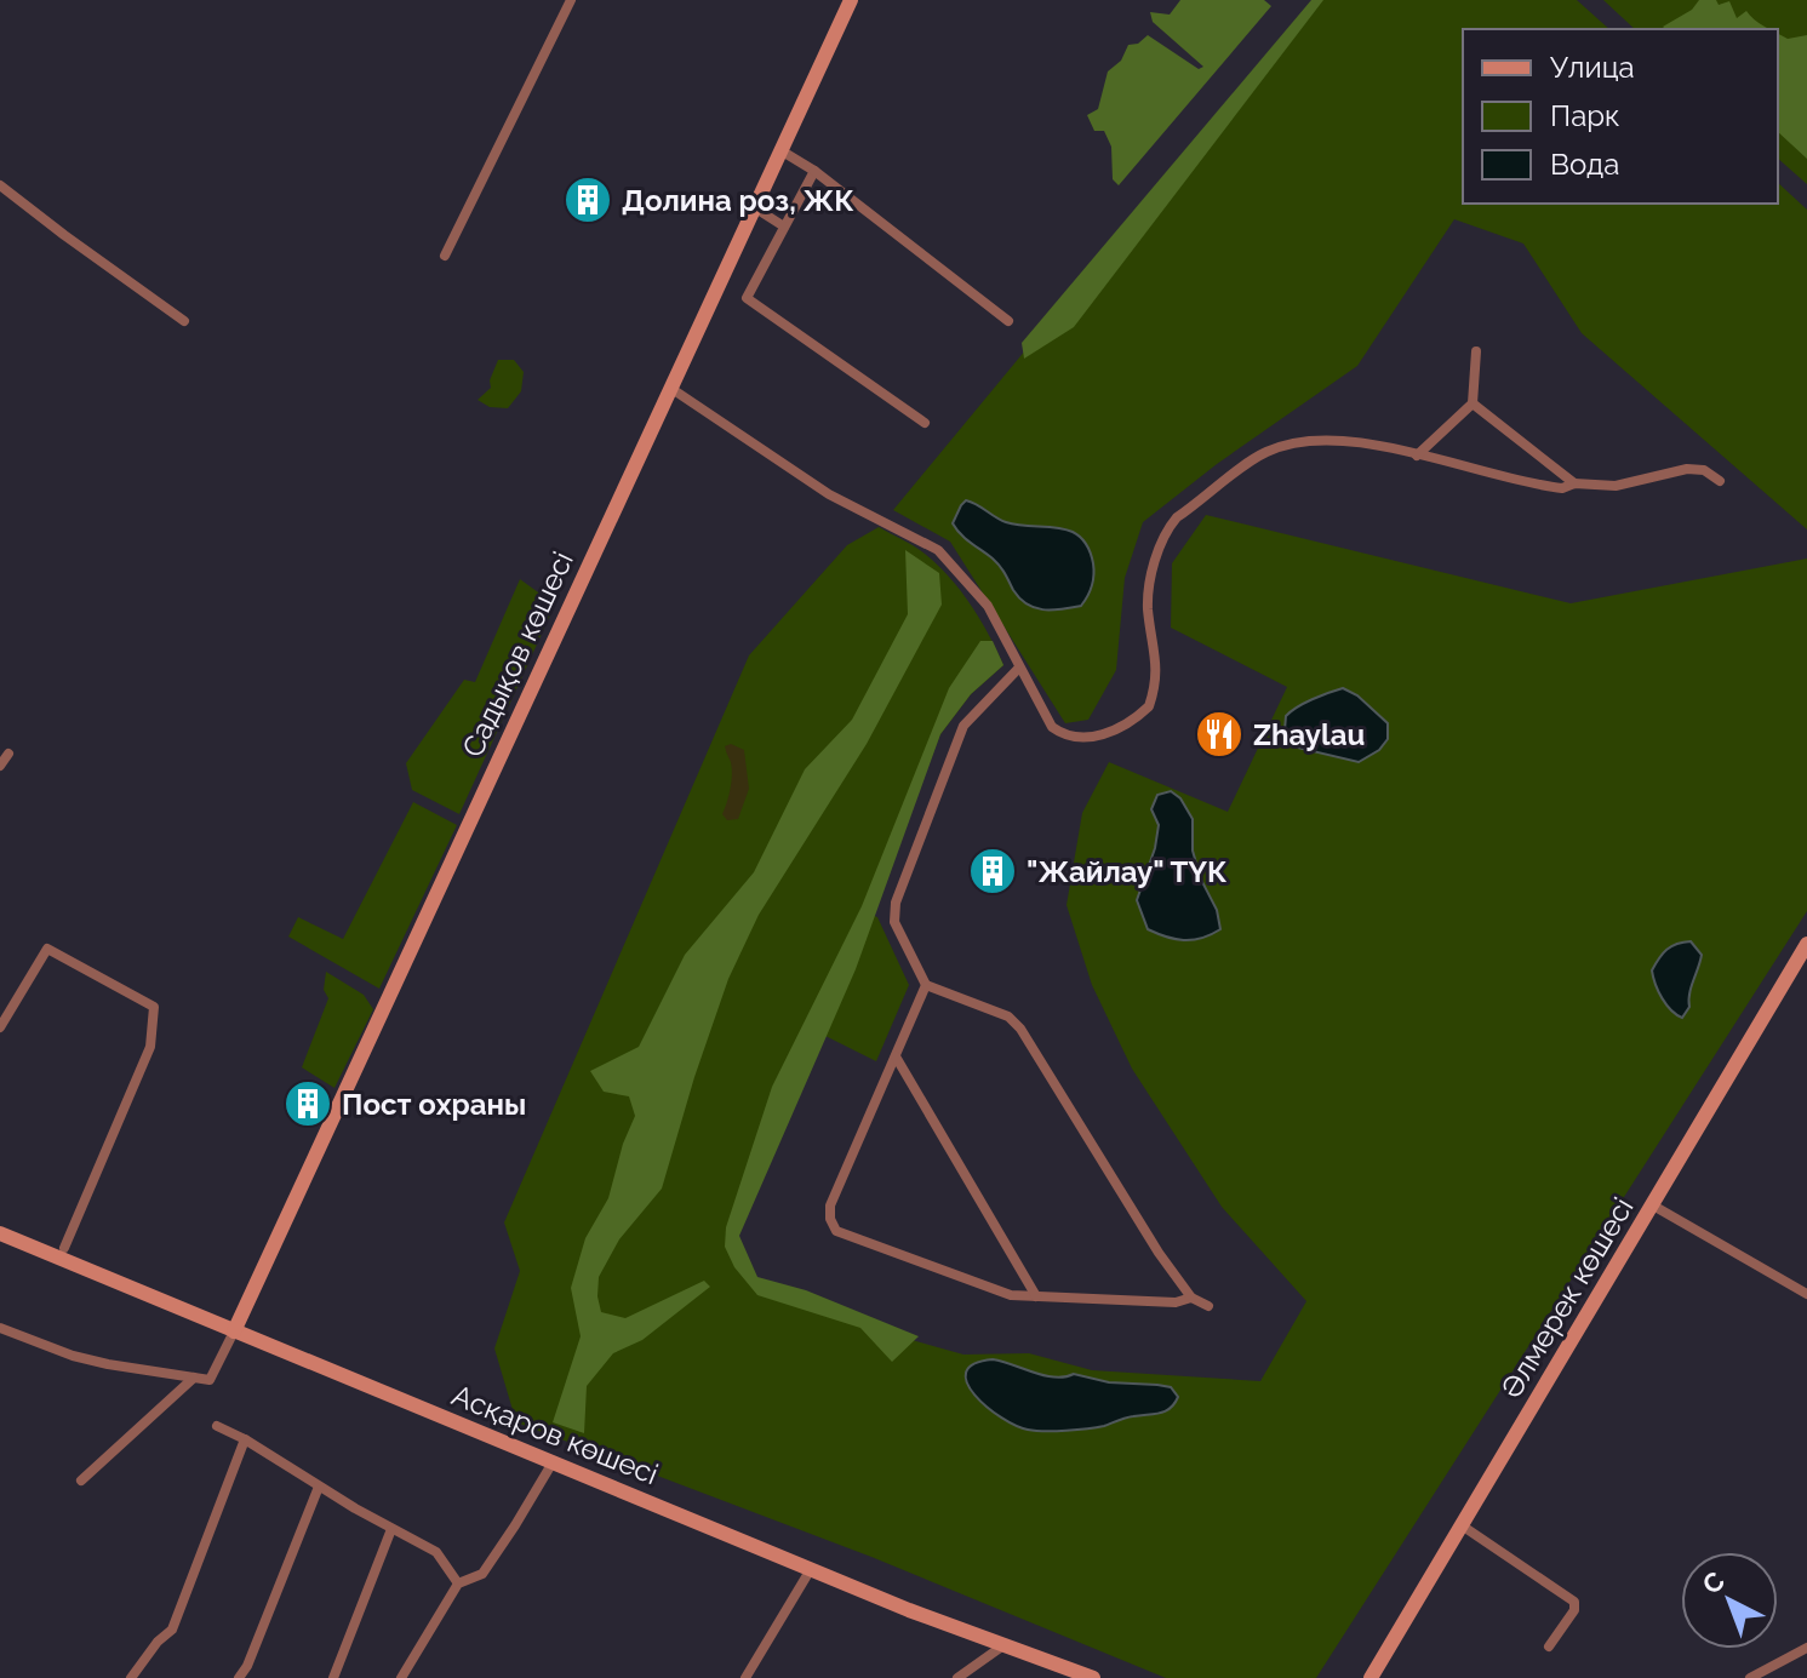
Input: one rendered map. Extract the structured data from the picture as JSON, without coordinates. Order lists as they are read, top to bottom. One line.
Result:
{"streets":{"street":["Садықов көшесі","Әлмерек көшесі","Асқаров көшесі"]},"crossings":[["Садықов көшесі","Асқаров көшесі"]],"places":{"building":["Долина роз, ЖК","\"Жайлау\" ТҮК","Пост охраны"],"restaurant":["Zhaylau"]},"legend":["Улица","Парк","Вода"],"north":"top left"}
